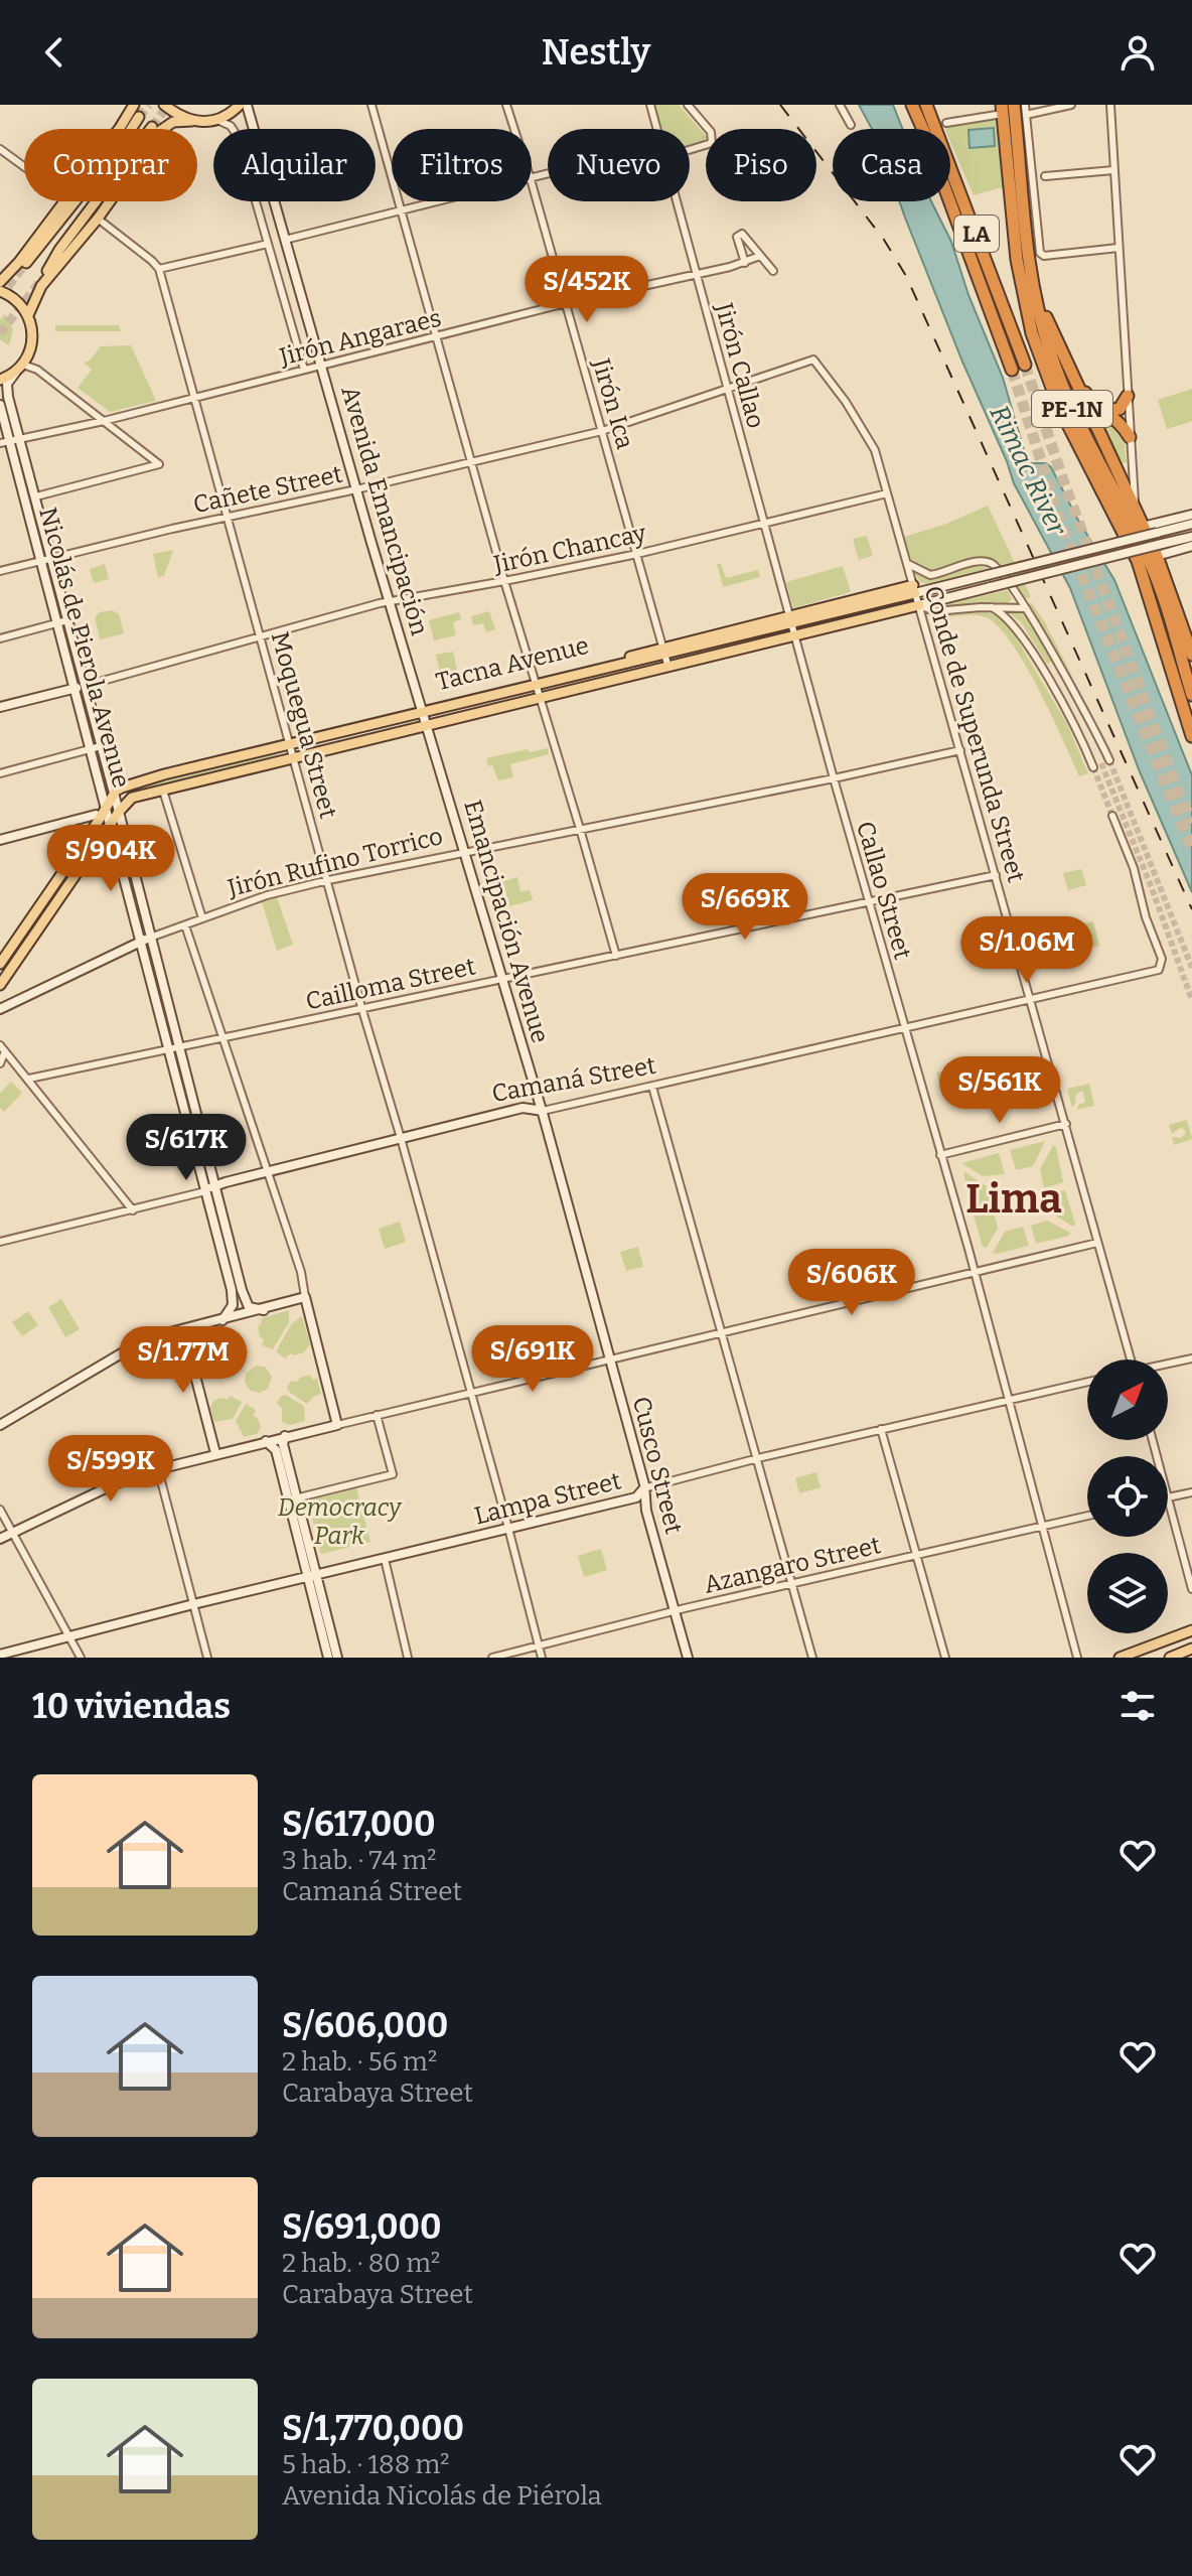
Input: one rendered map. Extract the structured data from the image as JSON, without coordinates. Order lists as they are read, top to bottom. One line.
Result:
{"streets":{"highway":["LA","PE-1N"],"main road":["Avenida Emancipación","Nicolás de Pierola Avenue","Tacna Avenue","Jirón Rufino Torrico","Emancipación Avenue","Camaná Street","Cusco Street","Lampa Street"],"street":["Jirón Angaraes","Jirón Callao","Jirón Ica","Cañete Street","Jirón Chancay","Moquegua Street","Conde de Superunda Street","Callao Street","Cailloma Street","Azangaro Street"]},"crossings":[["Jirón Angaraes","Jirón Callao"],["Jirón Angaraes","Jirón Ica"],["Jirón Angaraes","Avenida Emancipación"],["Jirón Angaraes","Nicolás de Pierola Avenue"],["Jirón Angaraes","Moquegua Street"],["Jirón Callao","Cañete Street"],["Jirón Callao","Jirón Chancay"],["Jirón Callao","Tacna Avenue"],["Jirón Callao","Callao Street"],["Jirón Ica","Cañete Street"],["Jirón Ica","Jirón Chancay"],["Jirón Ica","Tacna Avenue"],["Cañete Street","Avenida Emancipación"],["Cañete Street","Nicolás de Pierola Avenue"],["Cañete Street","Moquegua Street"],["Cañete Street","Conde de Superunda Street"],["Avenida Emancipación","Jirón Chancay"],["Avenida Emancipación","Tacna Avenue"],["Avenida Emancipación","Emancipación Avenue"],["Jirón Chancay","Nicolás de Pierola Avenue"],["Jirón Chancay","Moquegua Street"],["Jirón Chancay","Conde de Superunda Street"],["Nicolás de Pierola Avenue","Tacna Avenue"],["Nicolás de Pierola Avenue","Jirón Rufino Torrico"],["Nicolás de Pierola Avenue","Cailloma Street"],["Nicolás de Pierola Avenue","Camaná Street"],["Tacna Avenue","Moquegua Street"],["Tacna Avenue","Conde de Superunda Street"],["Tacna Avenue","Callao Street"],["Tacna Avenue","Emancipación Avenue"],["Moquegua Street","Jirón Rufino Torrico"],["Moquegua Street","Cailloma Street"],["Moquegua Street","Camaná Street"],["Moquegua Street","Lampa Street"],["Moquegua Street","Azangaro Street"],["Conde de Superunda Street","Jirón Rufino Torrico"],["Conde de Superunda Street","Cailloma Street"],["Conde de Superunda Street","Camaná Street"],["Jirón Rufino Torrico","Callao Street"],["Jirón Rufino Torrico","Emancipación Avenue"],["Callao Street","Cailloma Street"],["Callao Street","Camaná Street"],["Callao Street","Lampa Street"],["Callao Street","Azangaro Street"],["Emancipación Avenue","Cailloma Street"],["Emancipación Avenue","Camaná Street"],["Emancipación Avenue","Cusco Street"],["Cusco Street","Lampa Street"],["Cusco Street","Azangaro Street"]],"districts":["Lima"],"water":["Rimac River"],"parks":["Democracy Park"],"north":"top right","page":{"header":"Nestly","chip":["Comprar","Alquilar","Filtros","Nuevo","Piso","Casa"],"price":["S/452K","S/904K","S/669K","S/1.06M","S/561K","S/617K","S/606K","S/691K","S/1.77M","S/599K"],"heading":"10 viviendas","list":[{"name":"S/617,000","note":"3 hab. · 74 m² · Camaná Street"},{"name":"S/606,000","note":"2 hab. · 56 m² · Carabaya Street"},{"name":"S/691,000","note":"2 hab. · 80 m² · Carabaya Street"},{"name":"S/1,770,000","note":"5 hab. · 188 m² · Avenida Nicolás de Piérola"}]}}
